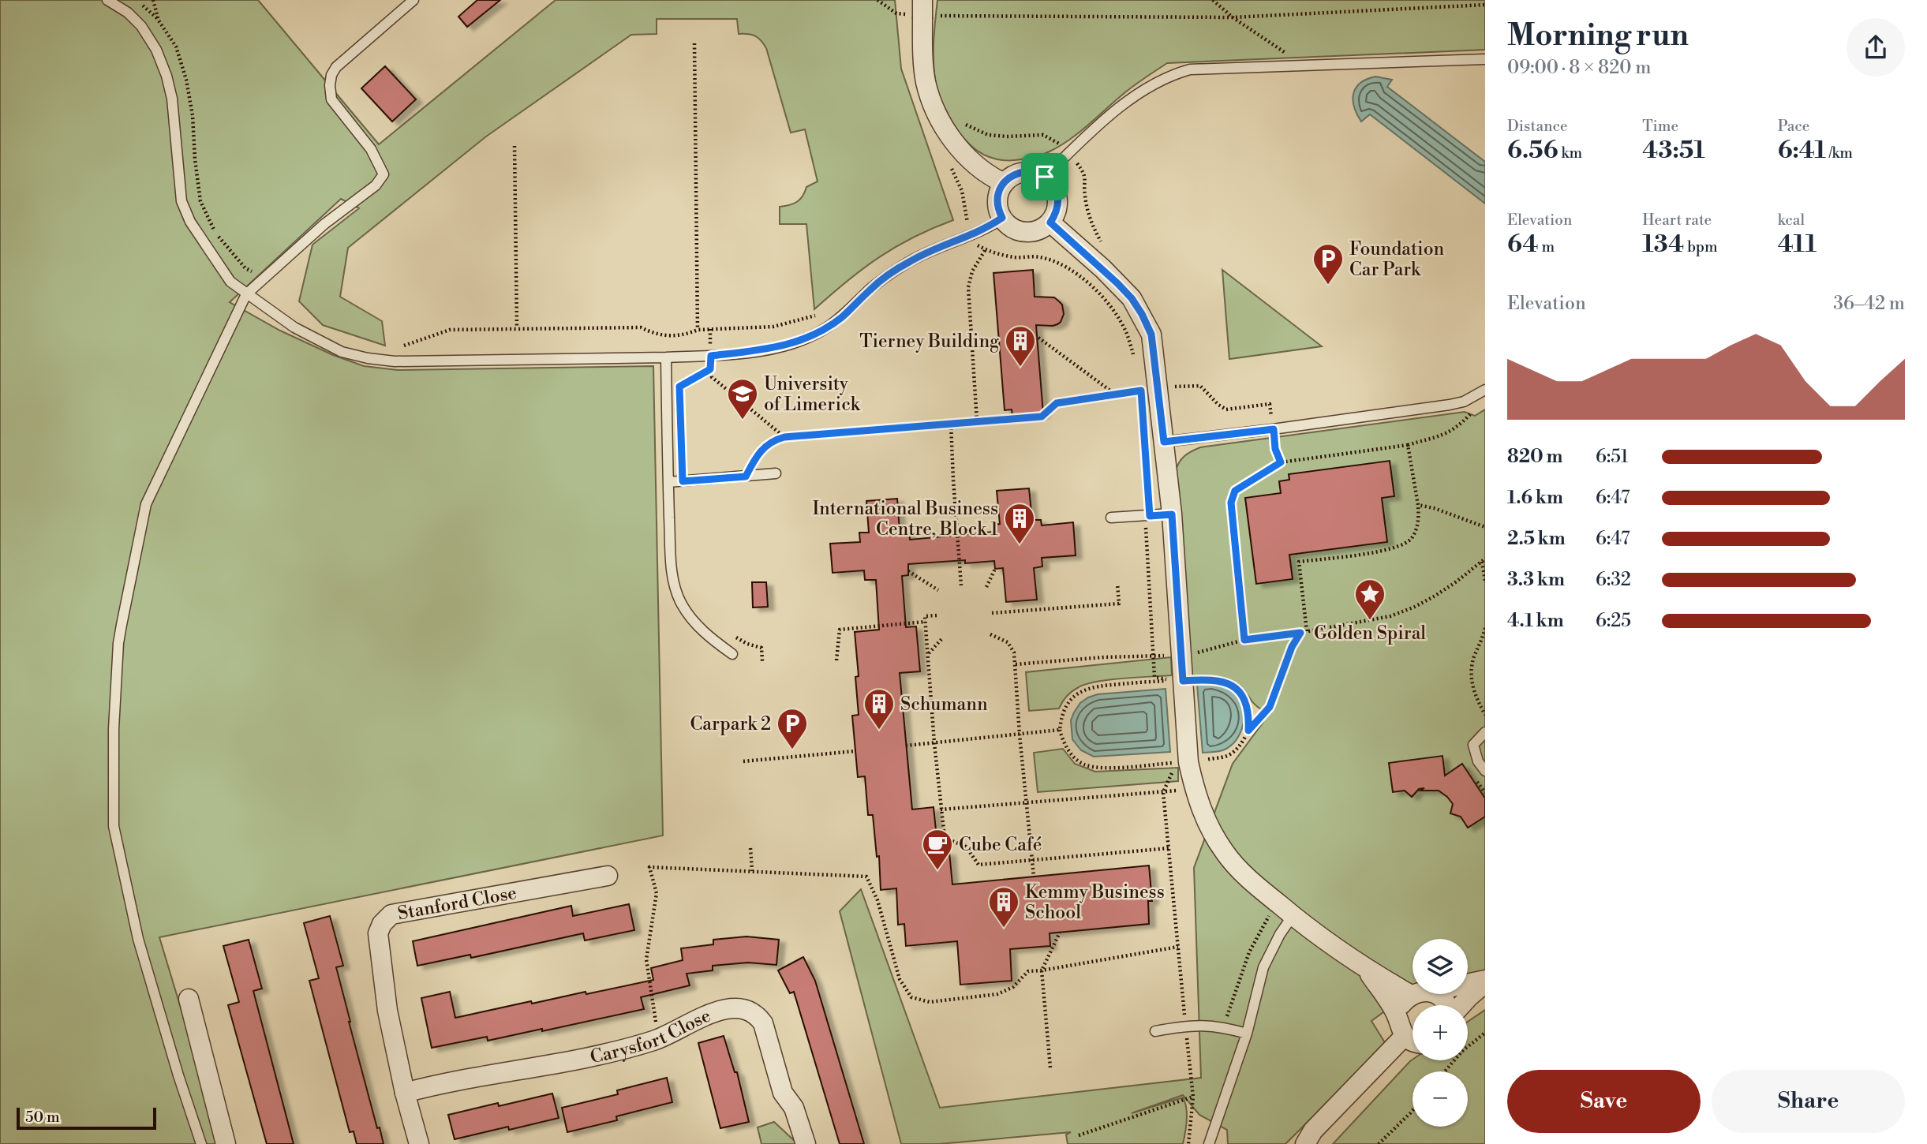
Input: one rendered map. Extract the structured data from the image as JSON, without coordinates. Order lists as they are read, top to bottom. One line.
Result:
{"streets":{"street":["Stanford Close","Carysfort Close"]},"crossings":[["Stanford Close","Carysfort Close"]],"places":{"parking":["Foundation Car Park","Carpark 2"],"building":["Tierney Building","International Business Centre, Block 1","Schumann","Kemmy Business School"],"school or university":["University of Limerick"],"place":["Golden Spiral"],"cafe":["Cube Café"]},"scale_bar":"50 m","page":{"heading":["Morning run","09:00 · 8 × 820 m"],"stats":[["Distance","6.56 km"],["Time","43:51"],["Pace","6:41 /km"],["Elevation","64 m"],["Heart rate","134 bpm"],["kcal","411"]],"chart":["Elevation","36–42 m"],"list":[{"name":"820 m","note":"6:51"},{"name":"1.6 km","note":"6:47"},{"name":"2.5 km","note":"6:47"},{"name":"3.3 km","note":"6:32"},{"name":"4.1 km","note":"6:25"}],"map_buttons":["+","−"],"buttons":["Save","Share"],"scale":"50 m"}}
